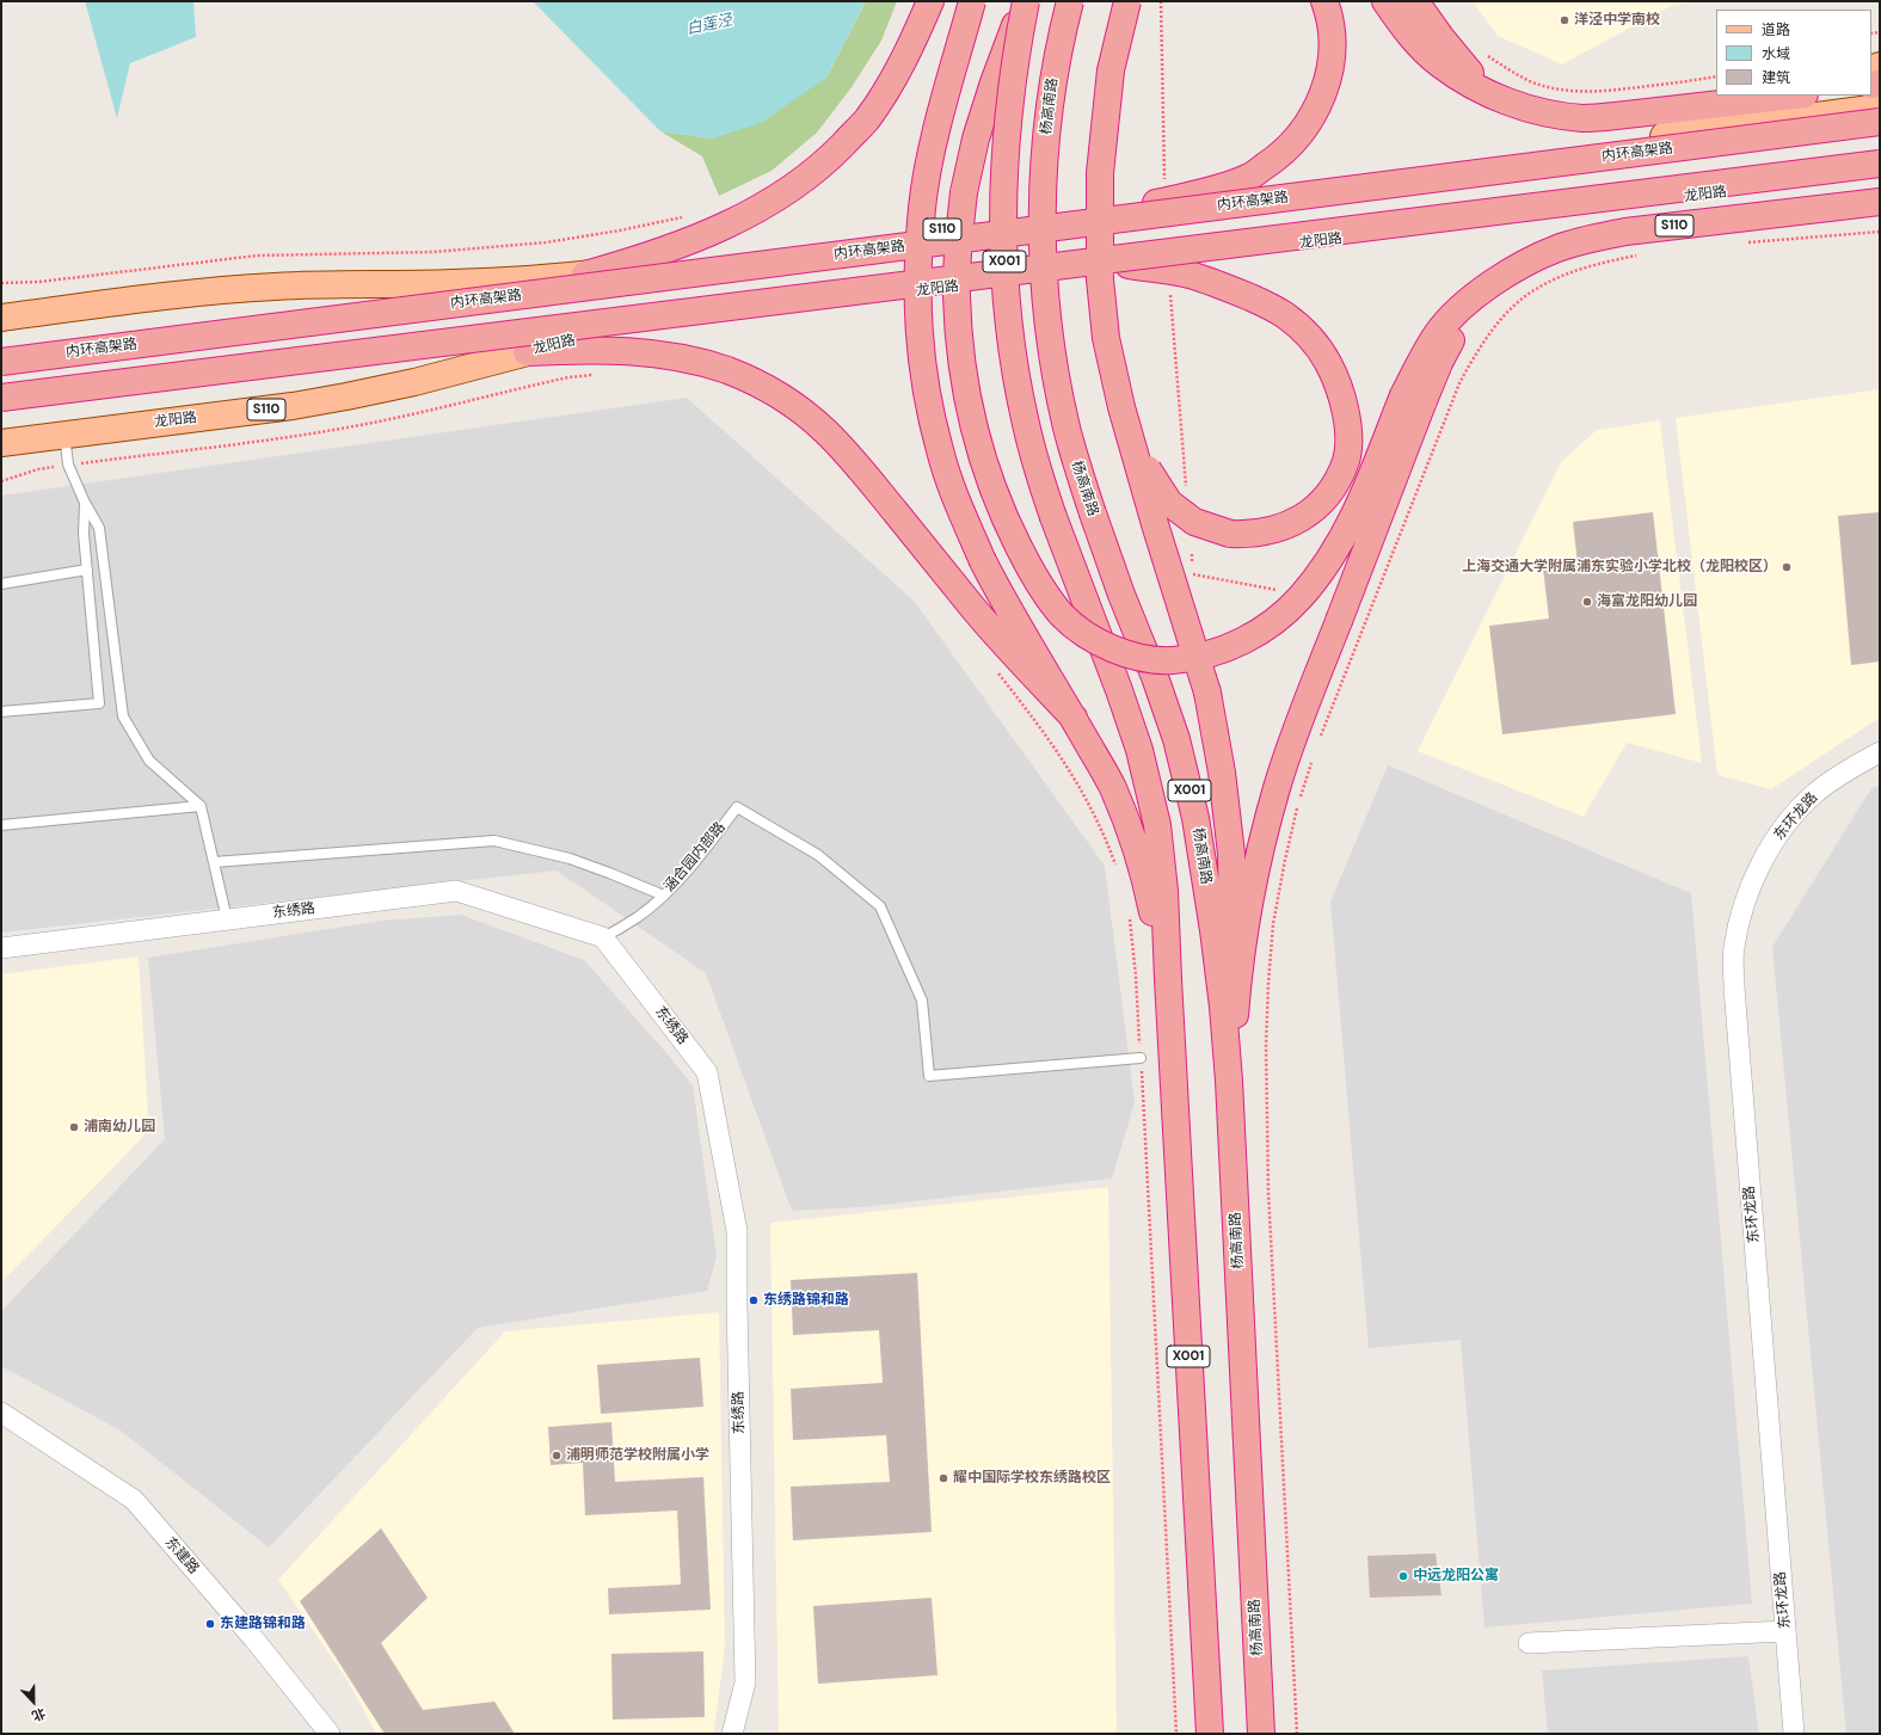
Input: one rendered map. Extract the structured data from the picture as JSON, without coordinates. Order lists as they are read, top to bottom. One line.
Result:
{"streets":{"highway":["杨高南路","内环高架路","S110","X001"],"main road":["龙阳路"],"street":["东环龙路","东绣路","东建路"],"lane":["涵合园内部路"]},"crossings":[["涵合园内部路","东绣路"]],"water":["白莲泾"],"places":["洋泾中学南校","上海交通大学附属浦东实验小学北校（龙阳校区）","海富龙阳幼儿园","浦南幼儿园","东绣路锦和路","浦明师范学校附属小学","耀中国际学校东绣路校区","中远龙阳公寓","东建路锦和路"],"legend":["道路","水域","建筑"],"north":"bottom"}
